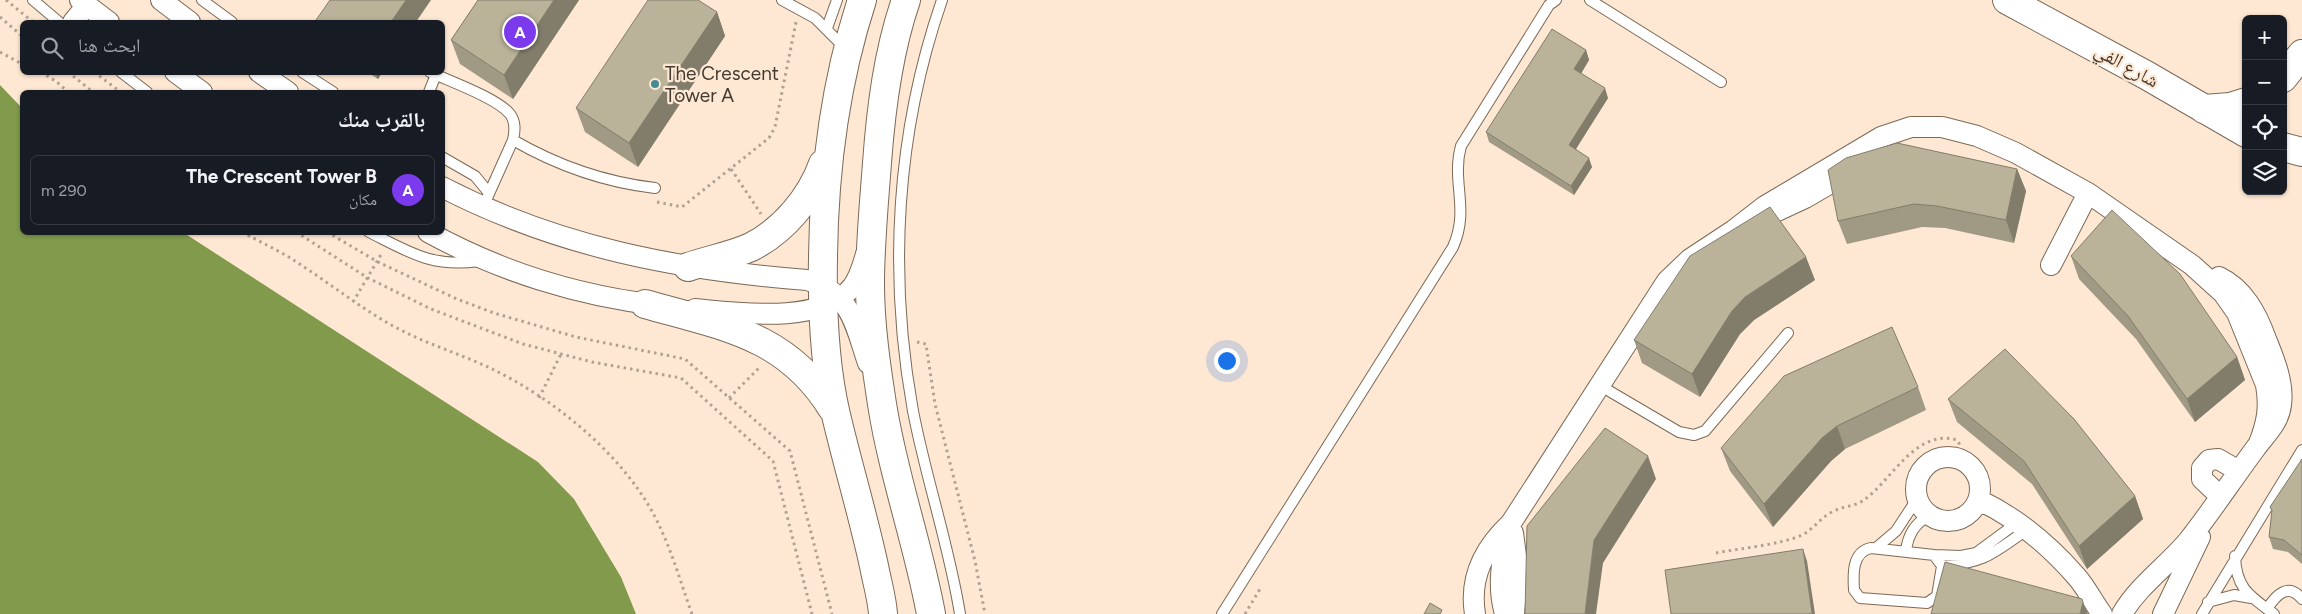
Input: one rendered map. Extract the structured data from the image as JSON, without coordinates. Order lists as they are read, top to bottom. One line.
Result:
{"streets":{"street":["شارع الفي"]},"places":["The Crescent Tower A"],"page":{"pins":"A","map_buttons":["+","−"],"search":"ابحث هنا","heading":"بالقرب منك","list":[{"mark":"A","name":"The Crescent Tower B","note":"مكان","value":"290 m"}]}}
